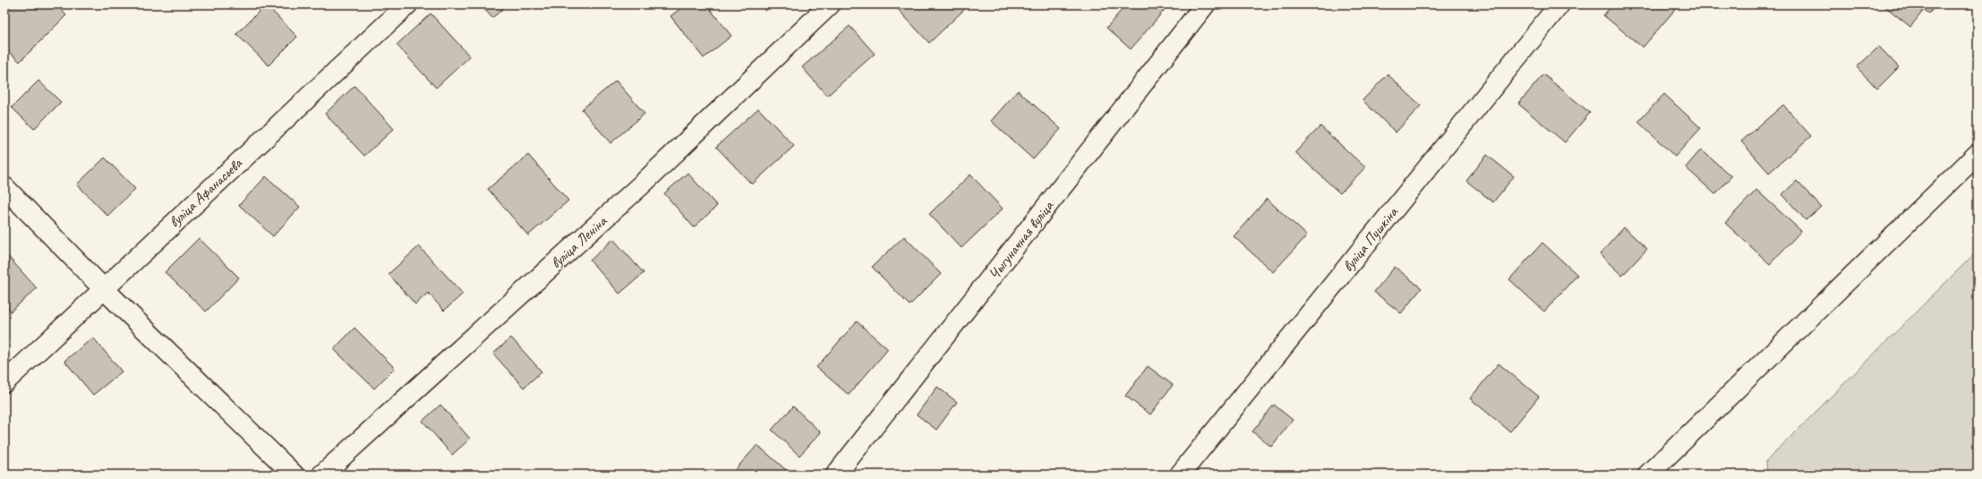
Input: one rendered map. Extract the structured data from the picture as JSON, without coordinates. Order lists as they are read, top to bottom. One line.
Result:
{"streets":{"street":["вуліца Афанасьева","вуліца Пушкіна","Чыгуначная вуліца","вуліца Леніна"]}}
